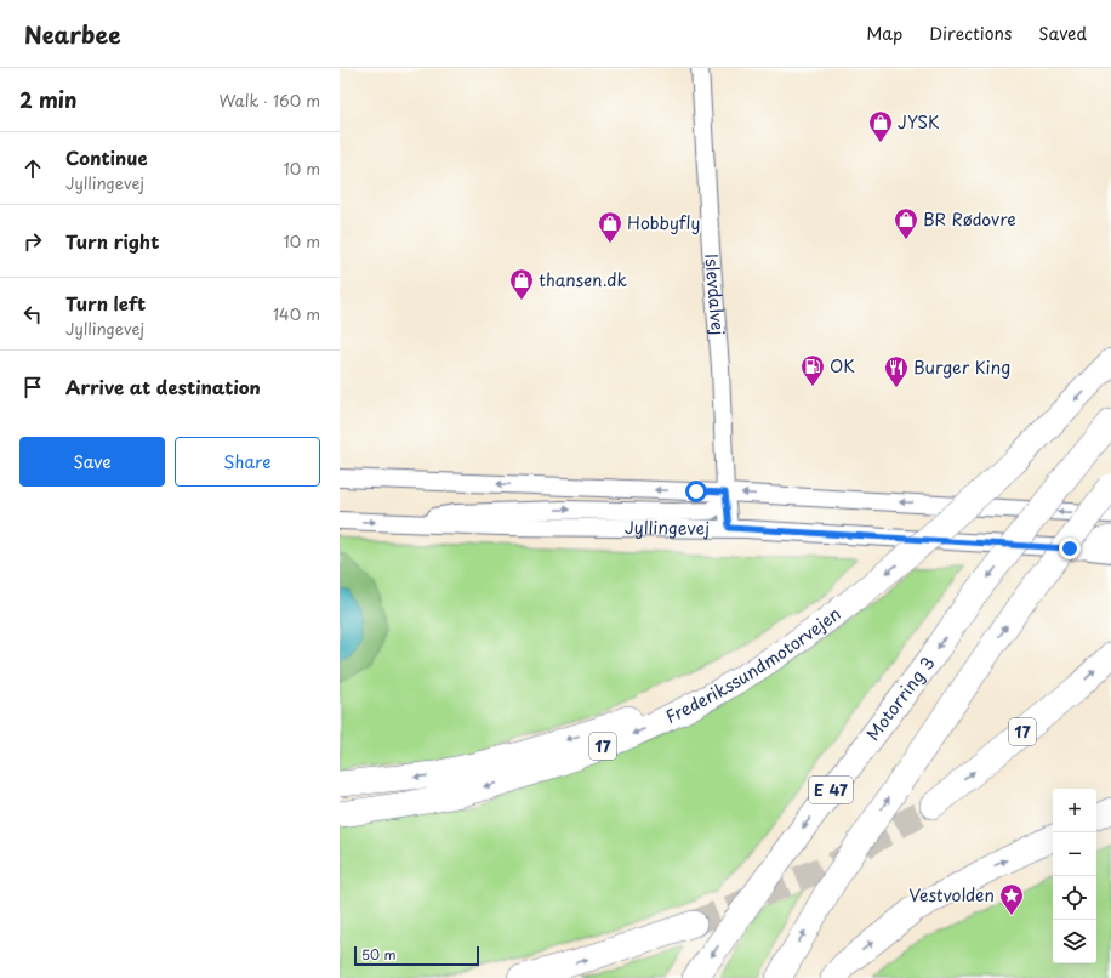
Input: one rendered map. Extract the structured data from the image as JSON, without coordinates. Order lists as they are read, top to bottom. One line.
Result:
{"streets":{"highway":["Frederikssundmotorvejen","Motorring 3","17","E 47"],"street":["Islevdalvej","Jyllingevej"]},"crossings":[["Islevdalvej","Jyllingevej"]],"places":{"shop":["JYSK","BR Rødovre","Hobbyfly","thansen.dk"],"fuel station":["OK"],"restaurant":["Burger King"],"place":["Vestvolden"]},"scale_bar":"50 m","page":{"header":"Nearbee","nav":["Map","Directions","Saved"],"heading":["2 min","Walk · 160 m"],"list":[["Continue","Jyllingevej","10 m"],["Turn right","10 m"],["Turn left","Jyllingevej","140 m"],"Arrive at destination"],"buttons":["Save","Share"],"map_buttons":["+","−"],"scale":"50 m"}}
